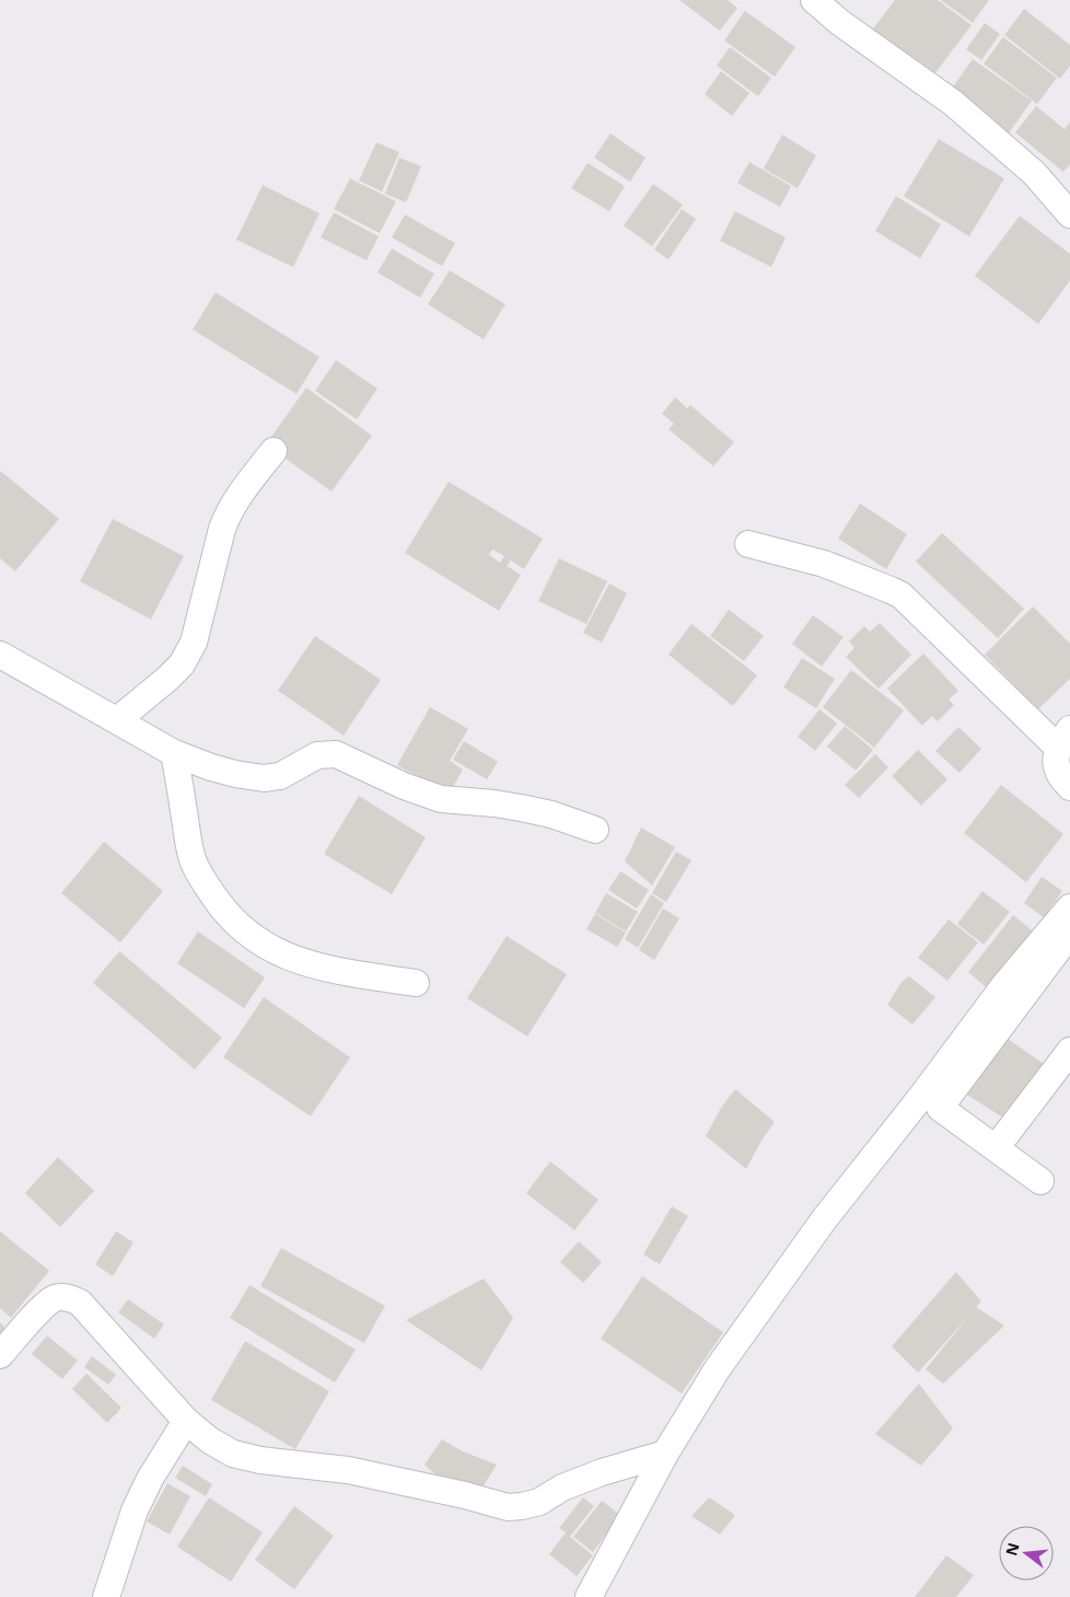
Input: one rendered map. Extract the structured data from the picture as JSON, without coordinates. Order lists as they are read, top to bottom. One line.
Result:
{"north":"left"}
